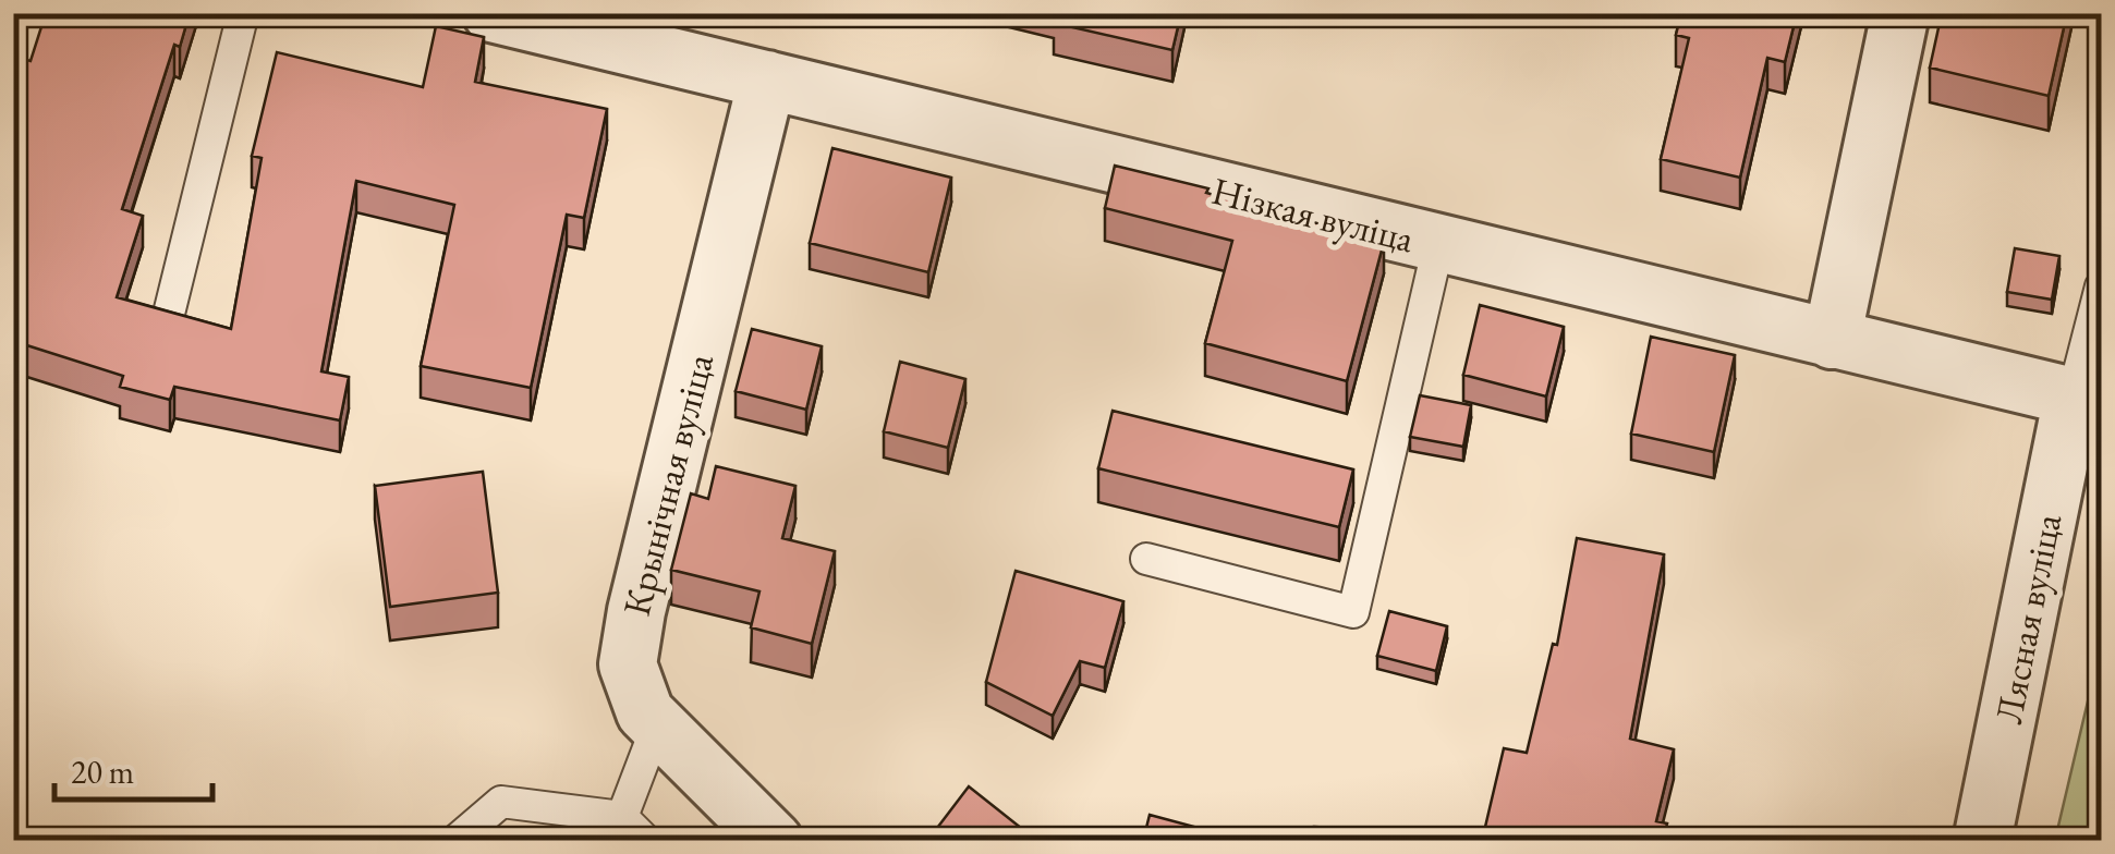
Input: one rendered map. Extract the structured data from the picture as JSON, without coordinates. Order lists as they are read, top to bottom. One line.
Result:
{"streets":{"street":["Нізкая вуліца","Крынічная вуліца","Лясная вуліца"]},"crossings":[["Нізкая вуліца","Крынічная вуліца"],["Нізкая вуліца","Лясная вуліца"]],"scale_bar":"20 m"}
